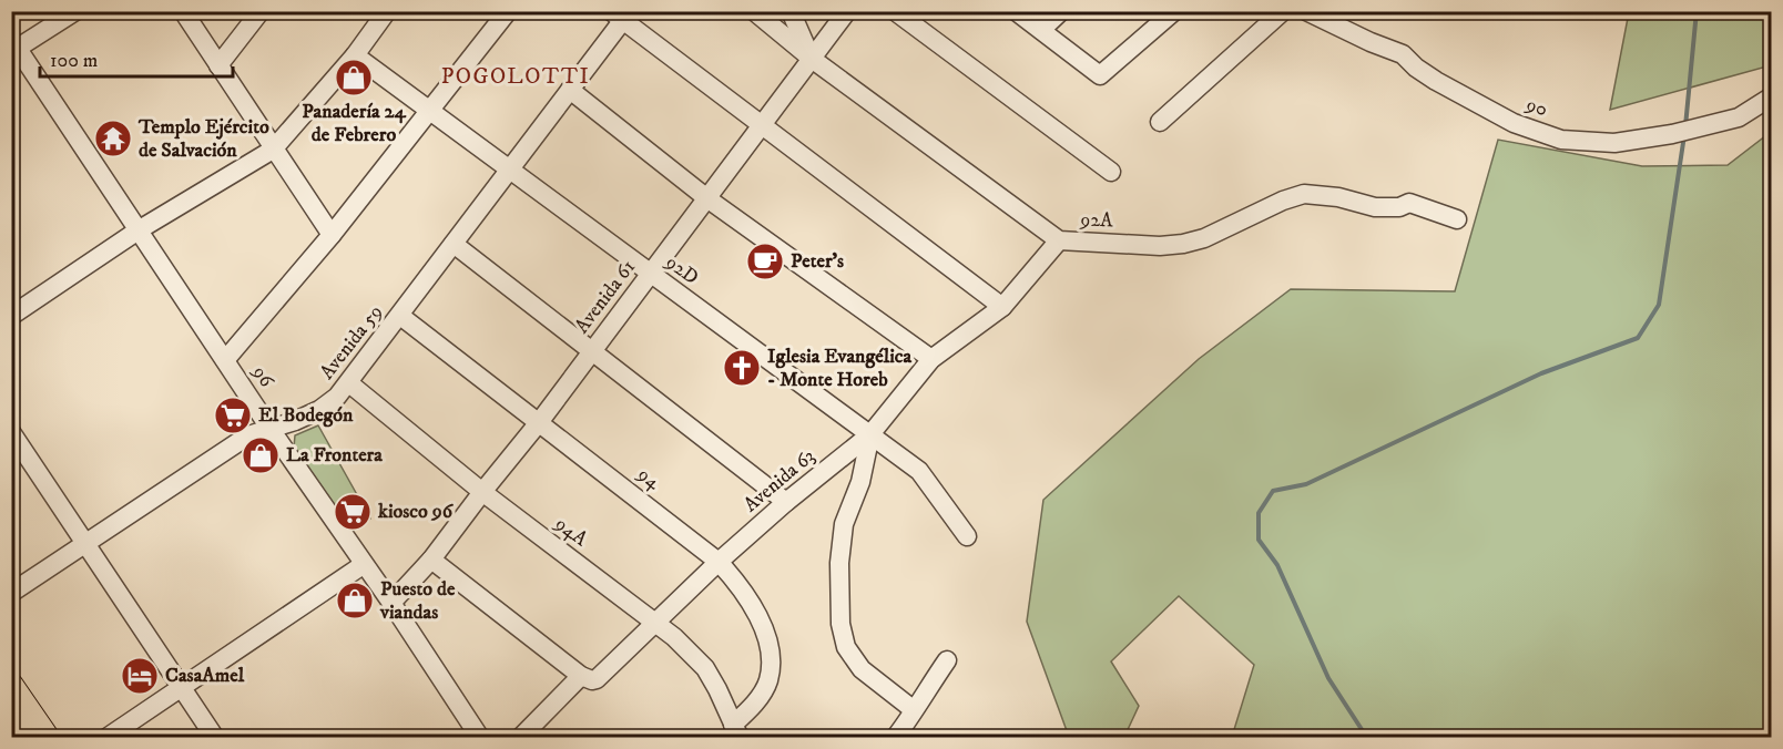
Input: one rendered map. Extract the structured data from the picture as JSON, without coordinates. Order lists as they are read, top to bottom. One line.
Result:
{"streets":{"street":["90","92A","92D","Avenida 61","Avenida 59","96","94","Avenida 63","94A"]},"crossings":[["92A","Avenida 61"],["92A","Avenida 63"],["92D","Avenida 61"],["92D","Avenida 59"],["92D","Avenida 63"],["Avenida 61","96"],["Avenida 61","94"],["Avenida 61","94A"],["Avenida 59","96"],["Avenida 59","94"],["Avenida 59","94A"],["94","Avenida 63"],["94","94A"],["Avenida 63","94A"]],"districts":["POGOLOTTI"],"places":{"shop":["Panadería 24 de Febrero","La Frontera","Puesto de viandas"],"temple":["Templo Ejército de Salvación"],"cafe":["Peter’s"],"church":["Iglesia Evangélica - Monte Horeb"],"supermarket":["El Bodegón","kiosco 96"],"hotel":["CasaAmel"]},"scale_bar":"100 m"}
